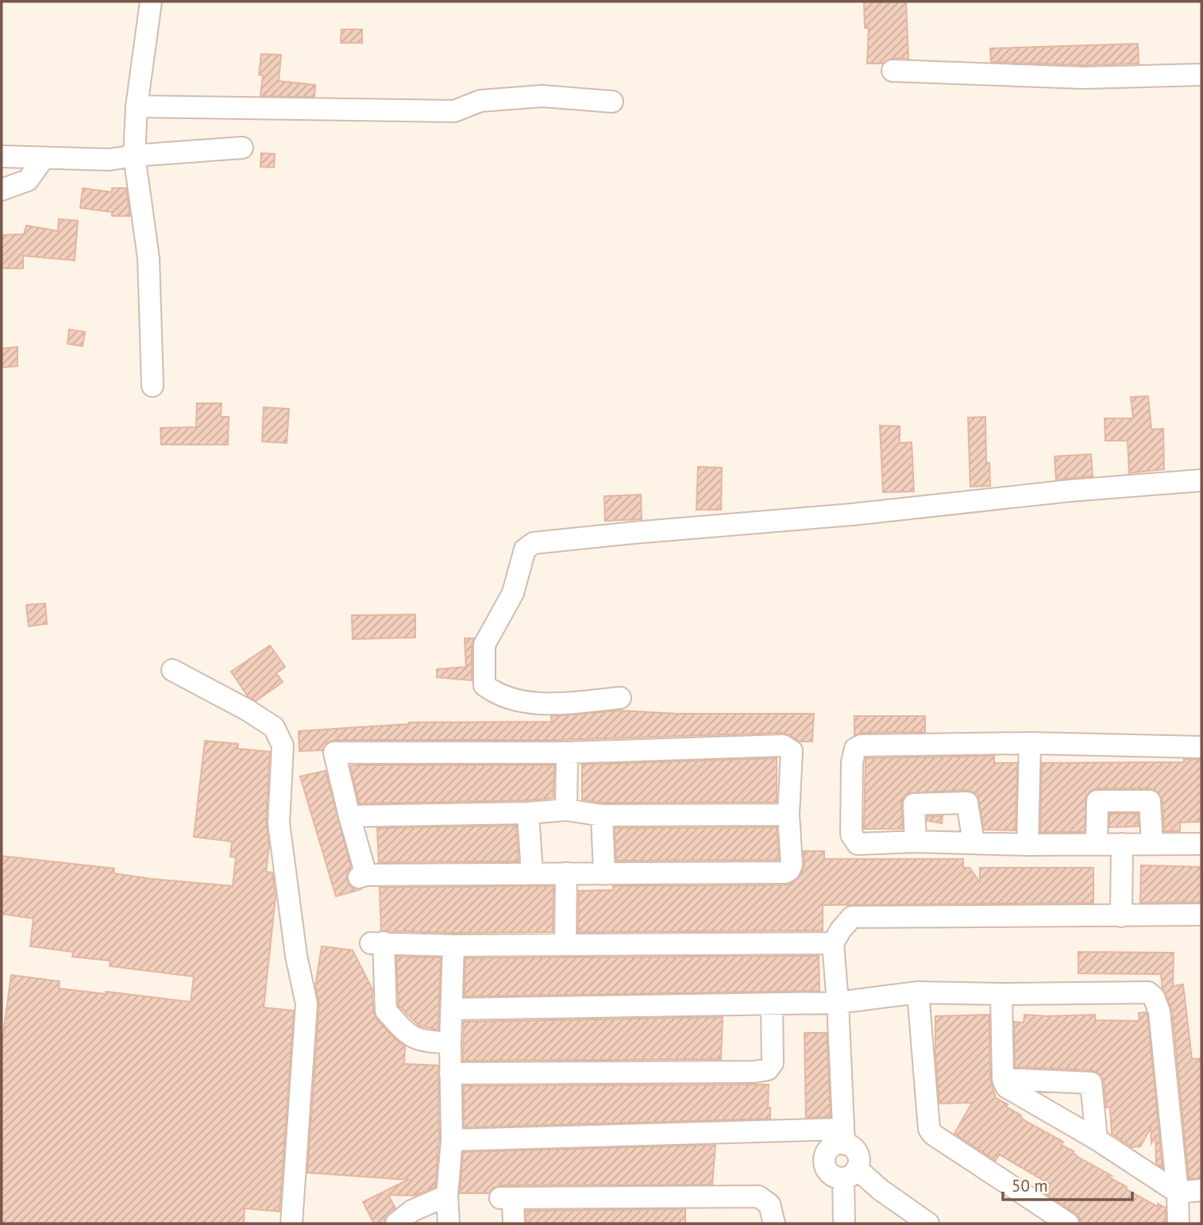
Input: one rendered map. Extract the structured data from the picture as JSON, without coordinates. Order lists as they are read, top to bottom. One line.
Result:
{"scale_bar":"50 m"}
